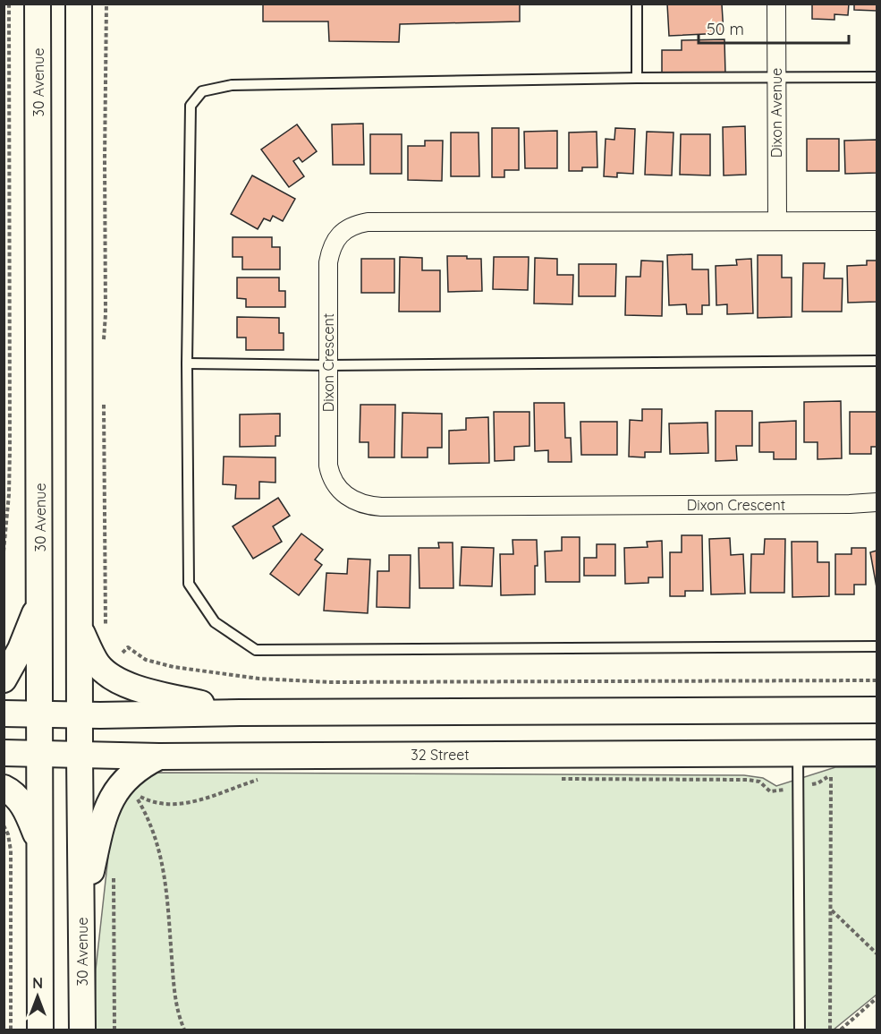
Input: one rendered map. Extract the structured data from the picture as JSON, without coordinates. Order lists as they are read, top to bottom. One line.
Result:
{"streets":{"main road":["30 Avenue","32 Street"],"street":["Dixon Avenue","Dixon Crescent"]},"crossings":[["30 Avenue","32 Street"],["Dixon Avenue","Dixon Crescent"]],"scale_bar":"50 m","north":"top"}
